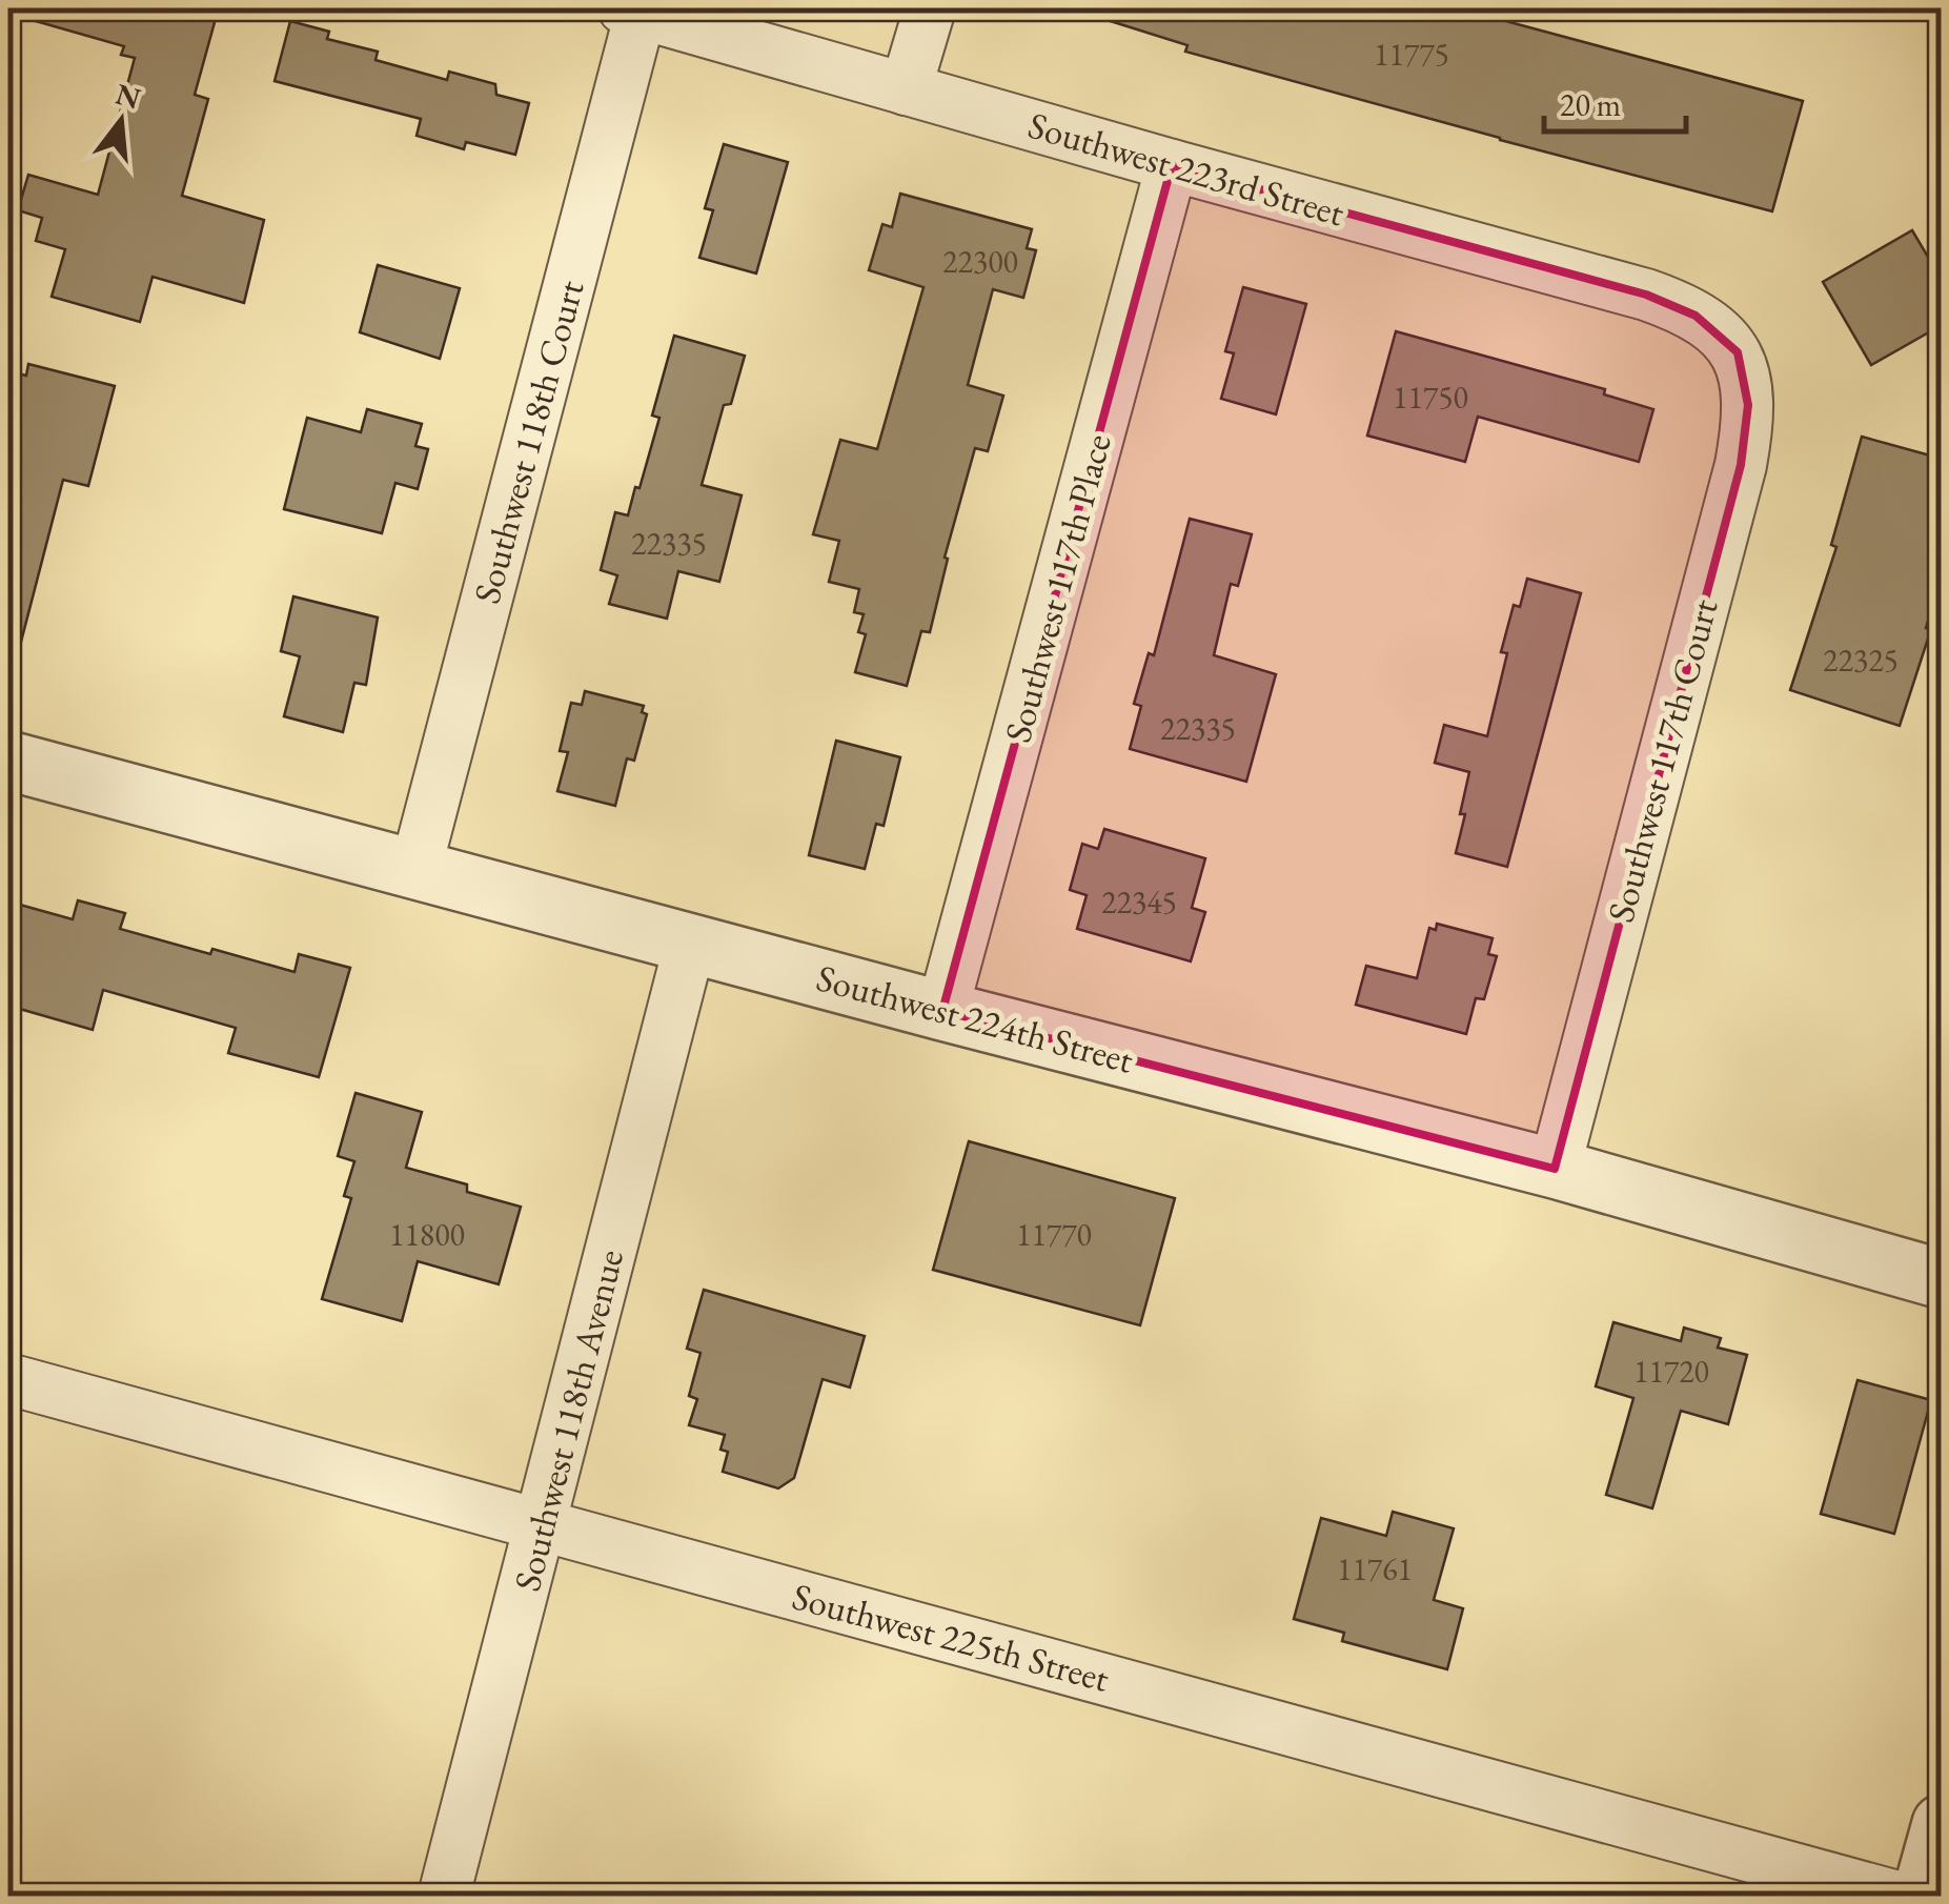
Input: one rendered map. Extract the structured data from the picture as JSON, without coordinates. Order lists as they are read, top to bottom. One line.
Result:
{"streets":{"street":["Southwest 223rd Street","Southwest 118th Court","Southwest 117th Place","Southwest 117th Court","Southwest 224th Street","Southwest 118th Avenue","Southwest 225th Street"]},"crossings":[["Southwest 223rd Street","Southwest 118th Court"],["Southwest 223rd Street","Southwest 117th Place"],["Southwest 223rd Street","Southwest 117th Court"],["Southwest 118th Court","Southwest 224th Street"],["Southwest 117th Place","Southwest 224th Street"],["Southwest 117th Court","Southwest 224th Street"],["Southwest 224th Street","Southwest 118th Avenue"],["Southwest 118th Avenue","Southwest 225th Street"]],"house_numbers":["11775","22300","11750","22335","22325","22335","22345","11800","11770","11720","11761"],"scale_bar":"20 m","north":"top"}
